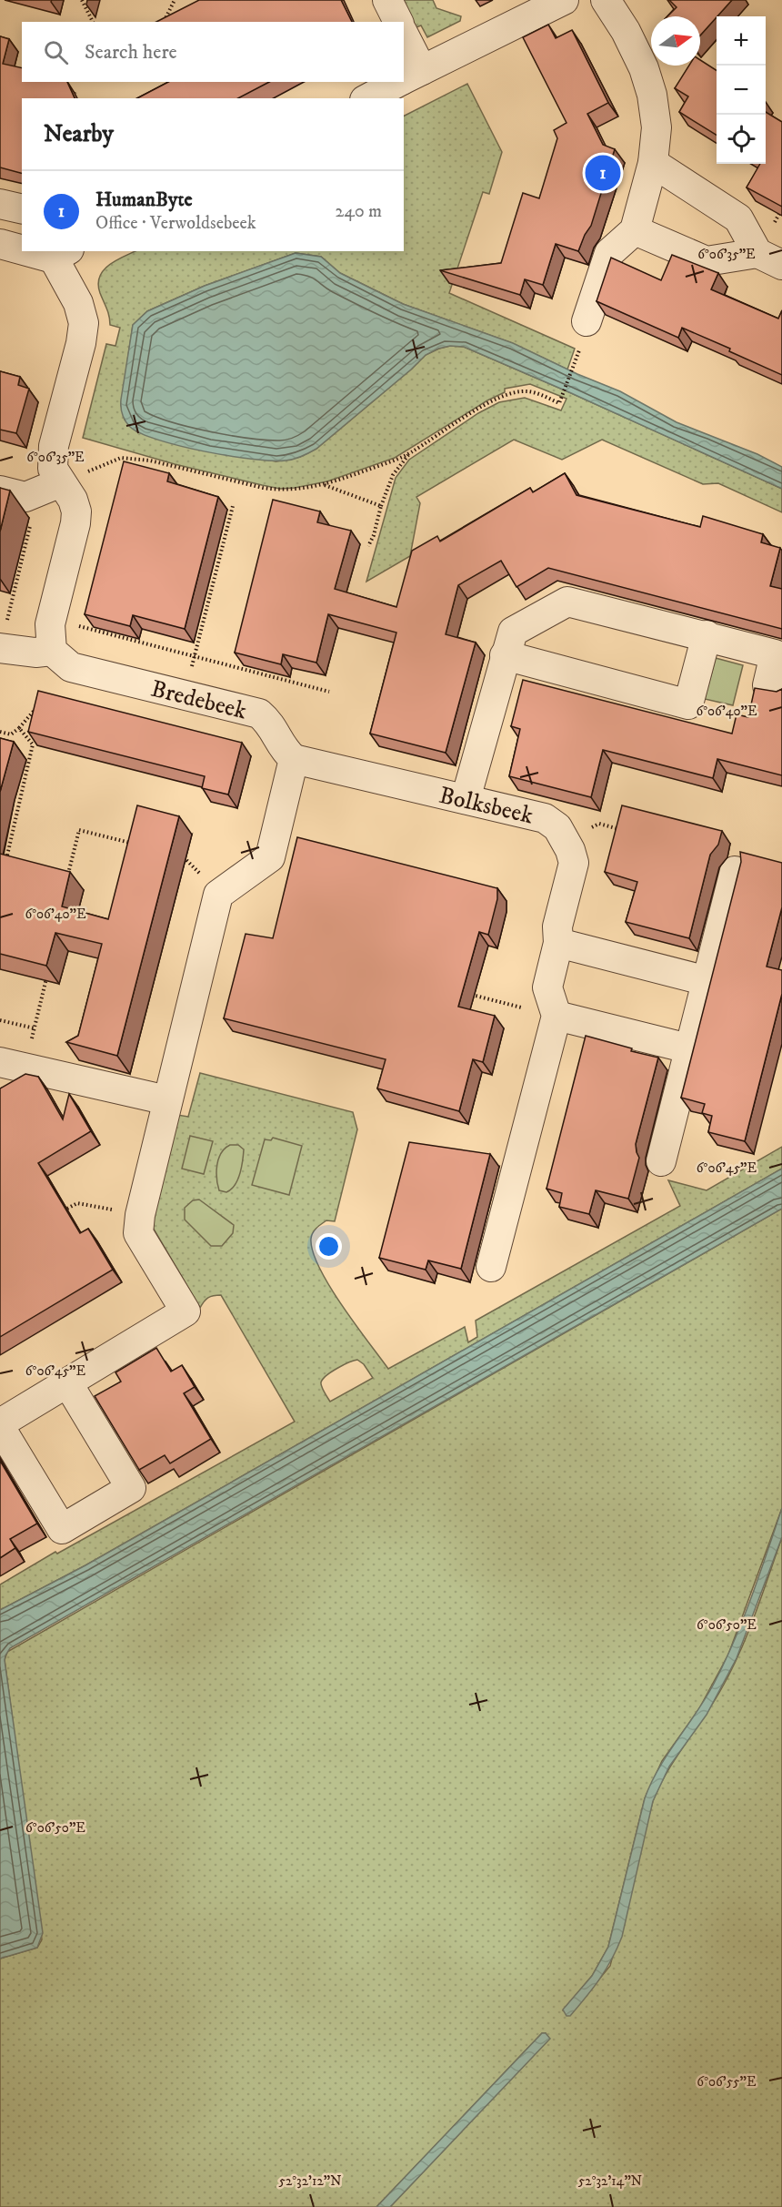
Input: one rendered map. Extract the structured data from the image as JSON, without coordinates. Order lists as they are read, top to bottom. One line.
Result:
{"streets":{"street":["Bredebeek","Bolksbeek"]},"crossings":[["Bredebeek","Bolksbeek"]],"north":"right","page":{"map_buttons":["+","−"],"search":"Search here","heading":"Nearby","pins":"1","list":[{"mark":"1","name":"HumanByte","note":"Office · Verwoldsebeek","value":"240 m"}]},"coordinates":["6°06'35\"E","6°06'40\"E","6°06'45\"E","6°06'50\"E","6°06'55\"E","52°32'12\"N","52°32'14\"N"]}
